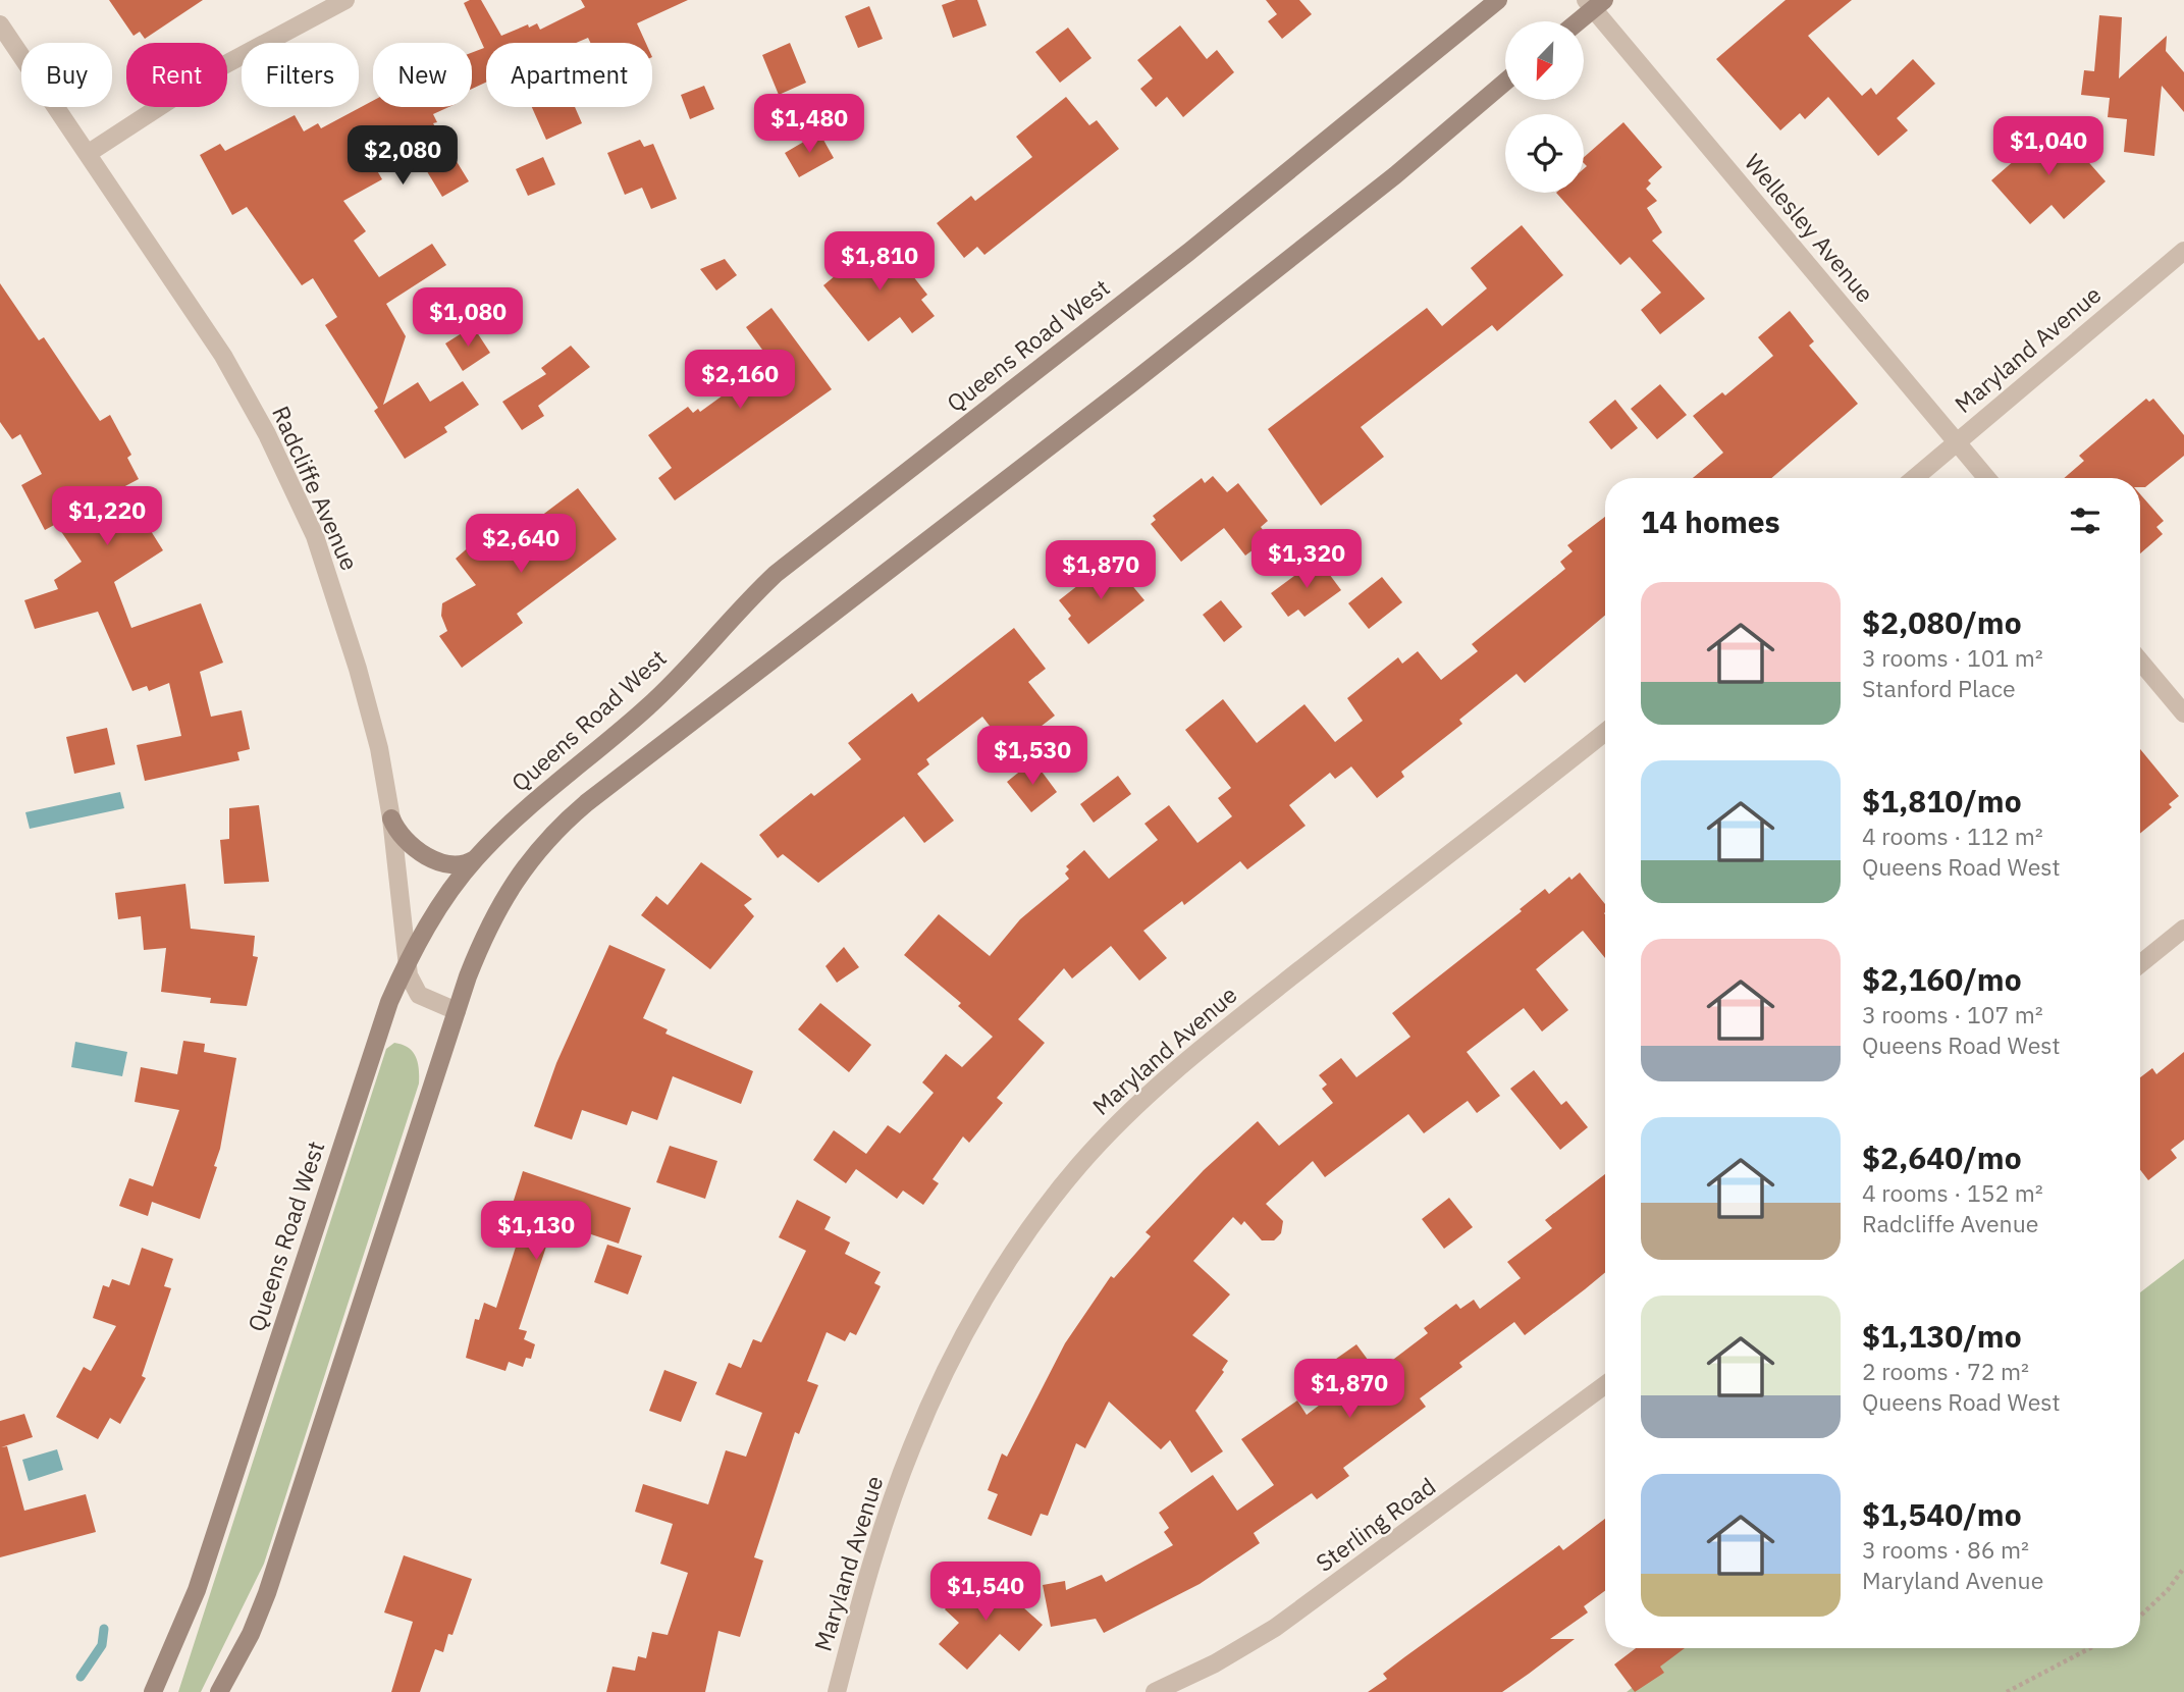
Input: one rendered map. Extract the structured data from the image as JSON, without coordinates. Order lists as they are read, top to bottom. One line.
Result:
{"streets":{"street":["Wellesley Avenue","Queens Road West","Maryland Avenue","Radcliffe Avenue","Sterling Road"]},"crossings":[["Wellesley Avenue","Maryland Avenue"],["Queens Road West","Radcliffe Avenue"]],"north":"bottom left","page":{"chip":["Buy","Rent","Filters","New","Apartment"],"price":["$1,480","$1,040","$2,080","$1,810","$1,080","$2,160","$1,220","$2,640","$1,320","$1,870","$1,530","$1,130","$1,870","$1,540"],"heading":"14 homes","list":[{"name":"$2,080/mo","note":"3 rooms · 101 m² · Stanford Place"},{"name":"$1,810/mo","note":"4 rooms · 112 m² · Queens Road West"},{"name":"$2,160/mo","note":"3 rooms · 107 m² · Queens Road West"},{"name":"$2,640/mo","note":"4 rooms · 152 m² · Radcliffe Avenue"},{"name":"$1,130/mo","note":"2 rooms · 72 m² · Queens Road West"},{"name":"$1,540/mo","note":"3 rooms · 86 m² · Maryland Avenue"}]}}
